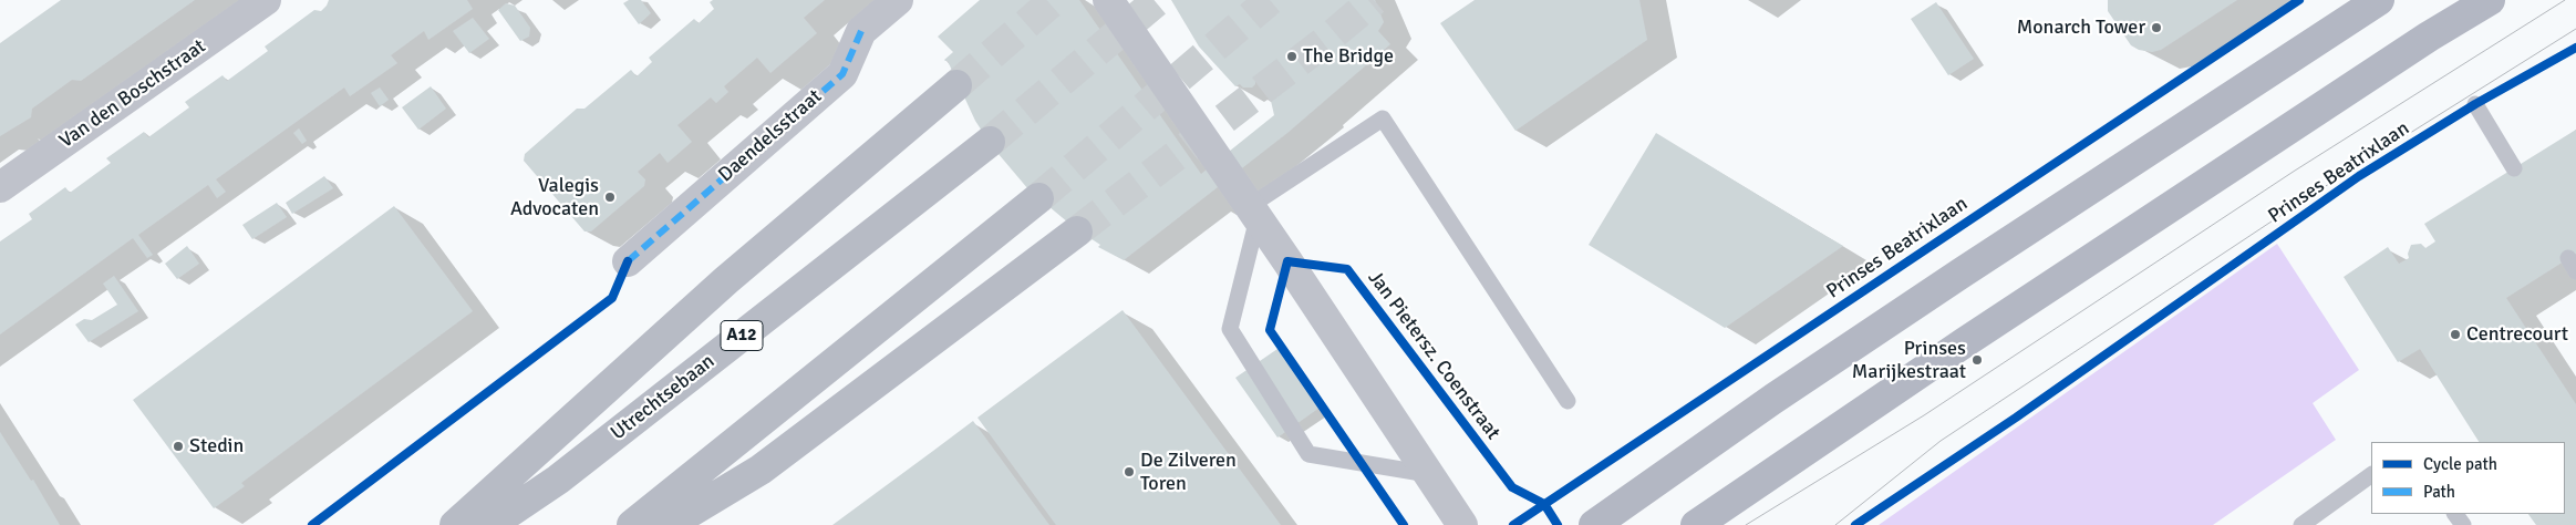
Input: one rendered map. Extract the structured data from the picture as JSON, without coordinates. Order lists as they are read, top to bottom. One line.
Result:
{"streets":{"main road":["A12","Utrechtsebaan"],"street":["Van den Boschstraat","Daendelsstraat"],"cycle path":["Prinses Beatrixlaan","Jan Pietersz. Coenstraat"]},"places":["Monarch Tower","The Bridge","Valegis Advocaten","Centrecourt","Prinses Marijkestraat","Stedin","De Zilveren Toren"],"legend":["Cycle path","Path"]}
